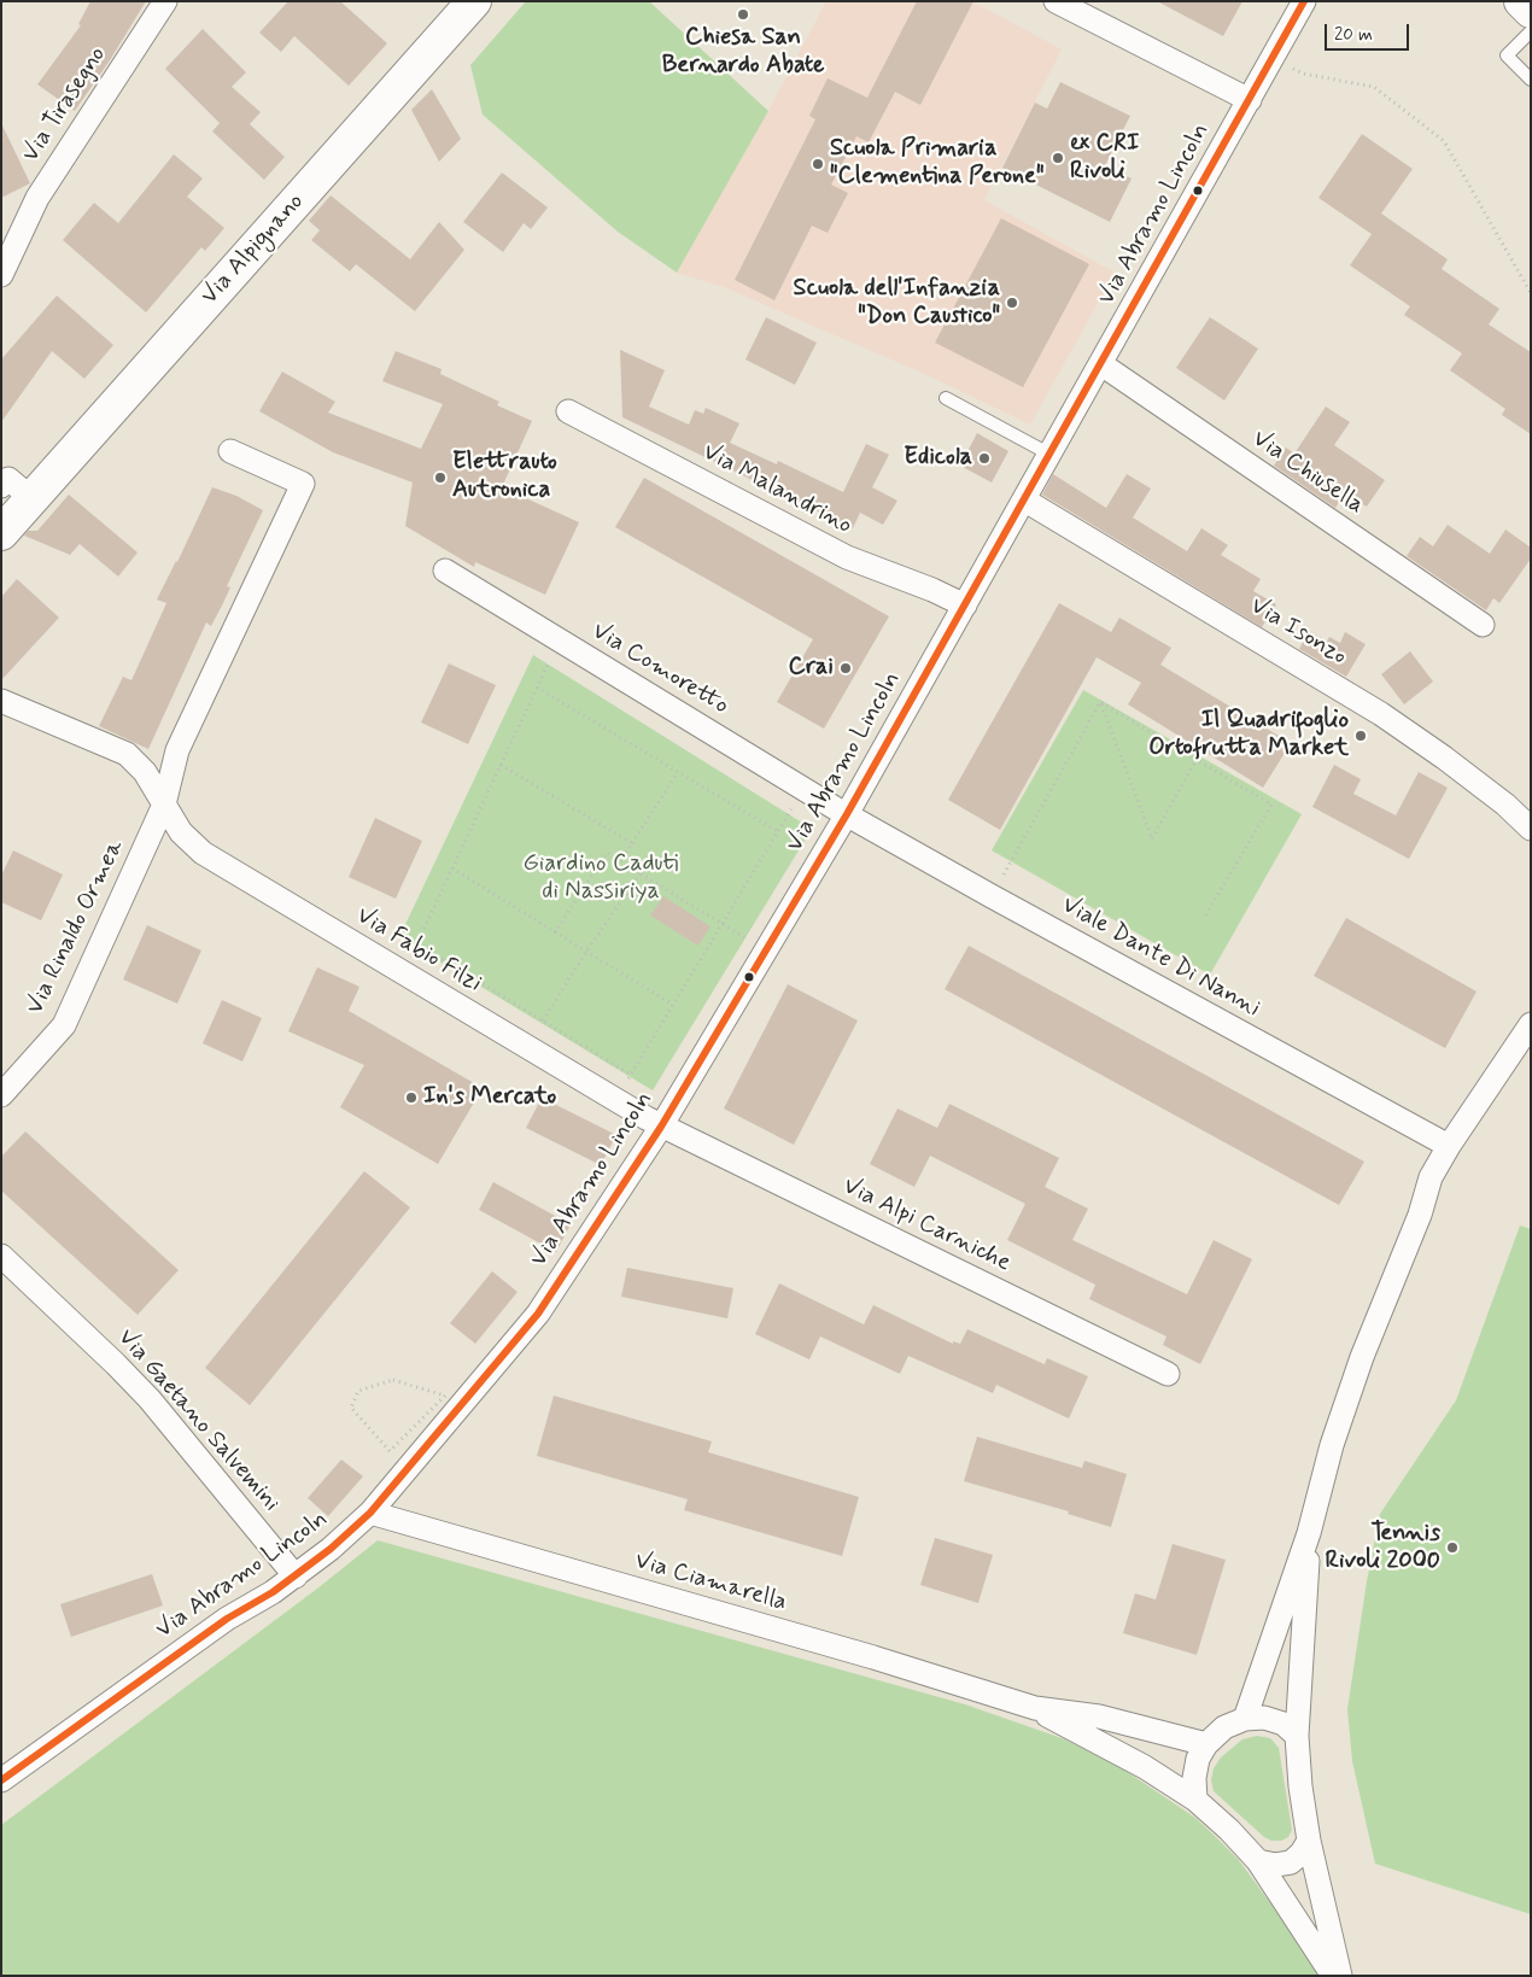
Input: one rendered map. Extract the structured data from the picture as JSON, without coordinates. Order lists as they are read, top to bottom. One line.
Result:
{"streets":{"street":["Via Tirasegno","Via Abramo Lincoln","Via Alpignano","Via Chiusella","Via Malandrino","Via Isonzo","Via Comoretto","Via Rinaldo Ormea","Via Fabio Filzi","Viale Dante Di Nanni","Via Alpi Carniche","Via Gaetano Salvemini","Via Ciamarella"]},"crossings":[["Via Abramo Lincoln","Via Chiusella"],["Via Abramo Lincoln","Via Malandrino"],["Via Abramo Lincoln","Via Isonzo"],["Via Abramo Lincoln","Via Comoretto"],["Via Abramo Lincoln","Via Fabio Filzi"],["Via Abramo Lincoln","Viale Dante Di Nanni"],["Via Abramo Lincoln","Via Alpi Carniche"],["Via Abramo Lincoln","Via Gaetano Salvemini"],["Via Abramo Lincoln","Via Ciamarella"],["Via Comoretto","Viale Dante Di Nanni"],["Via Rinaldo Ormea","Via Fabio Filzi"],["Via Fabio Filzi","Via Alpi Carniche"]],"parks":["Giardino Caduti di Nassiriya"],"places":["Chiesa San Bernardo Abate","ex CRI Rivoli","Scuola Primaria \"Clementina Perone\"","Scuola dell'Infanzia \"Don Caustico\"","Edicola","Elettrauto Autronica","Crai","Il Quadrifoglio Ortofrutta Market","In's Mercato","Tennis Rivoli 2000"],"scale_bar":"20 m"}
